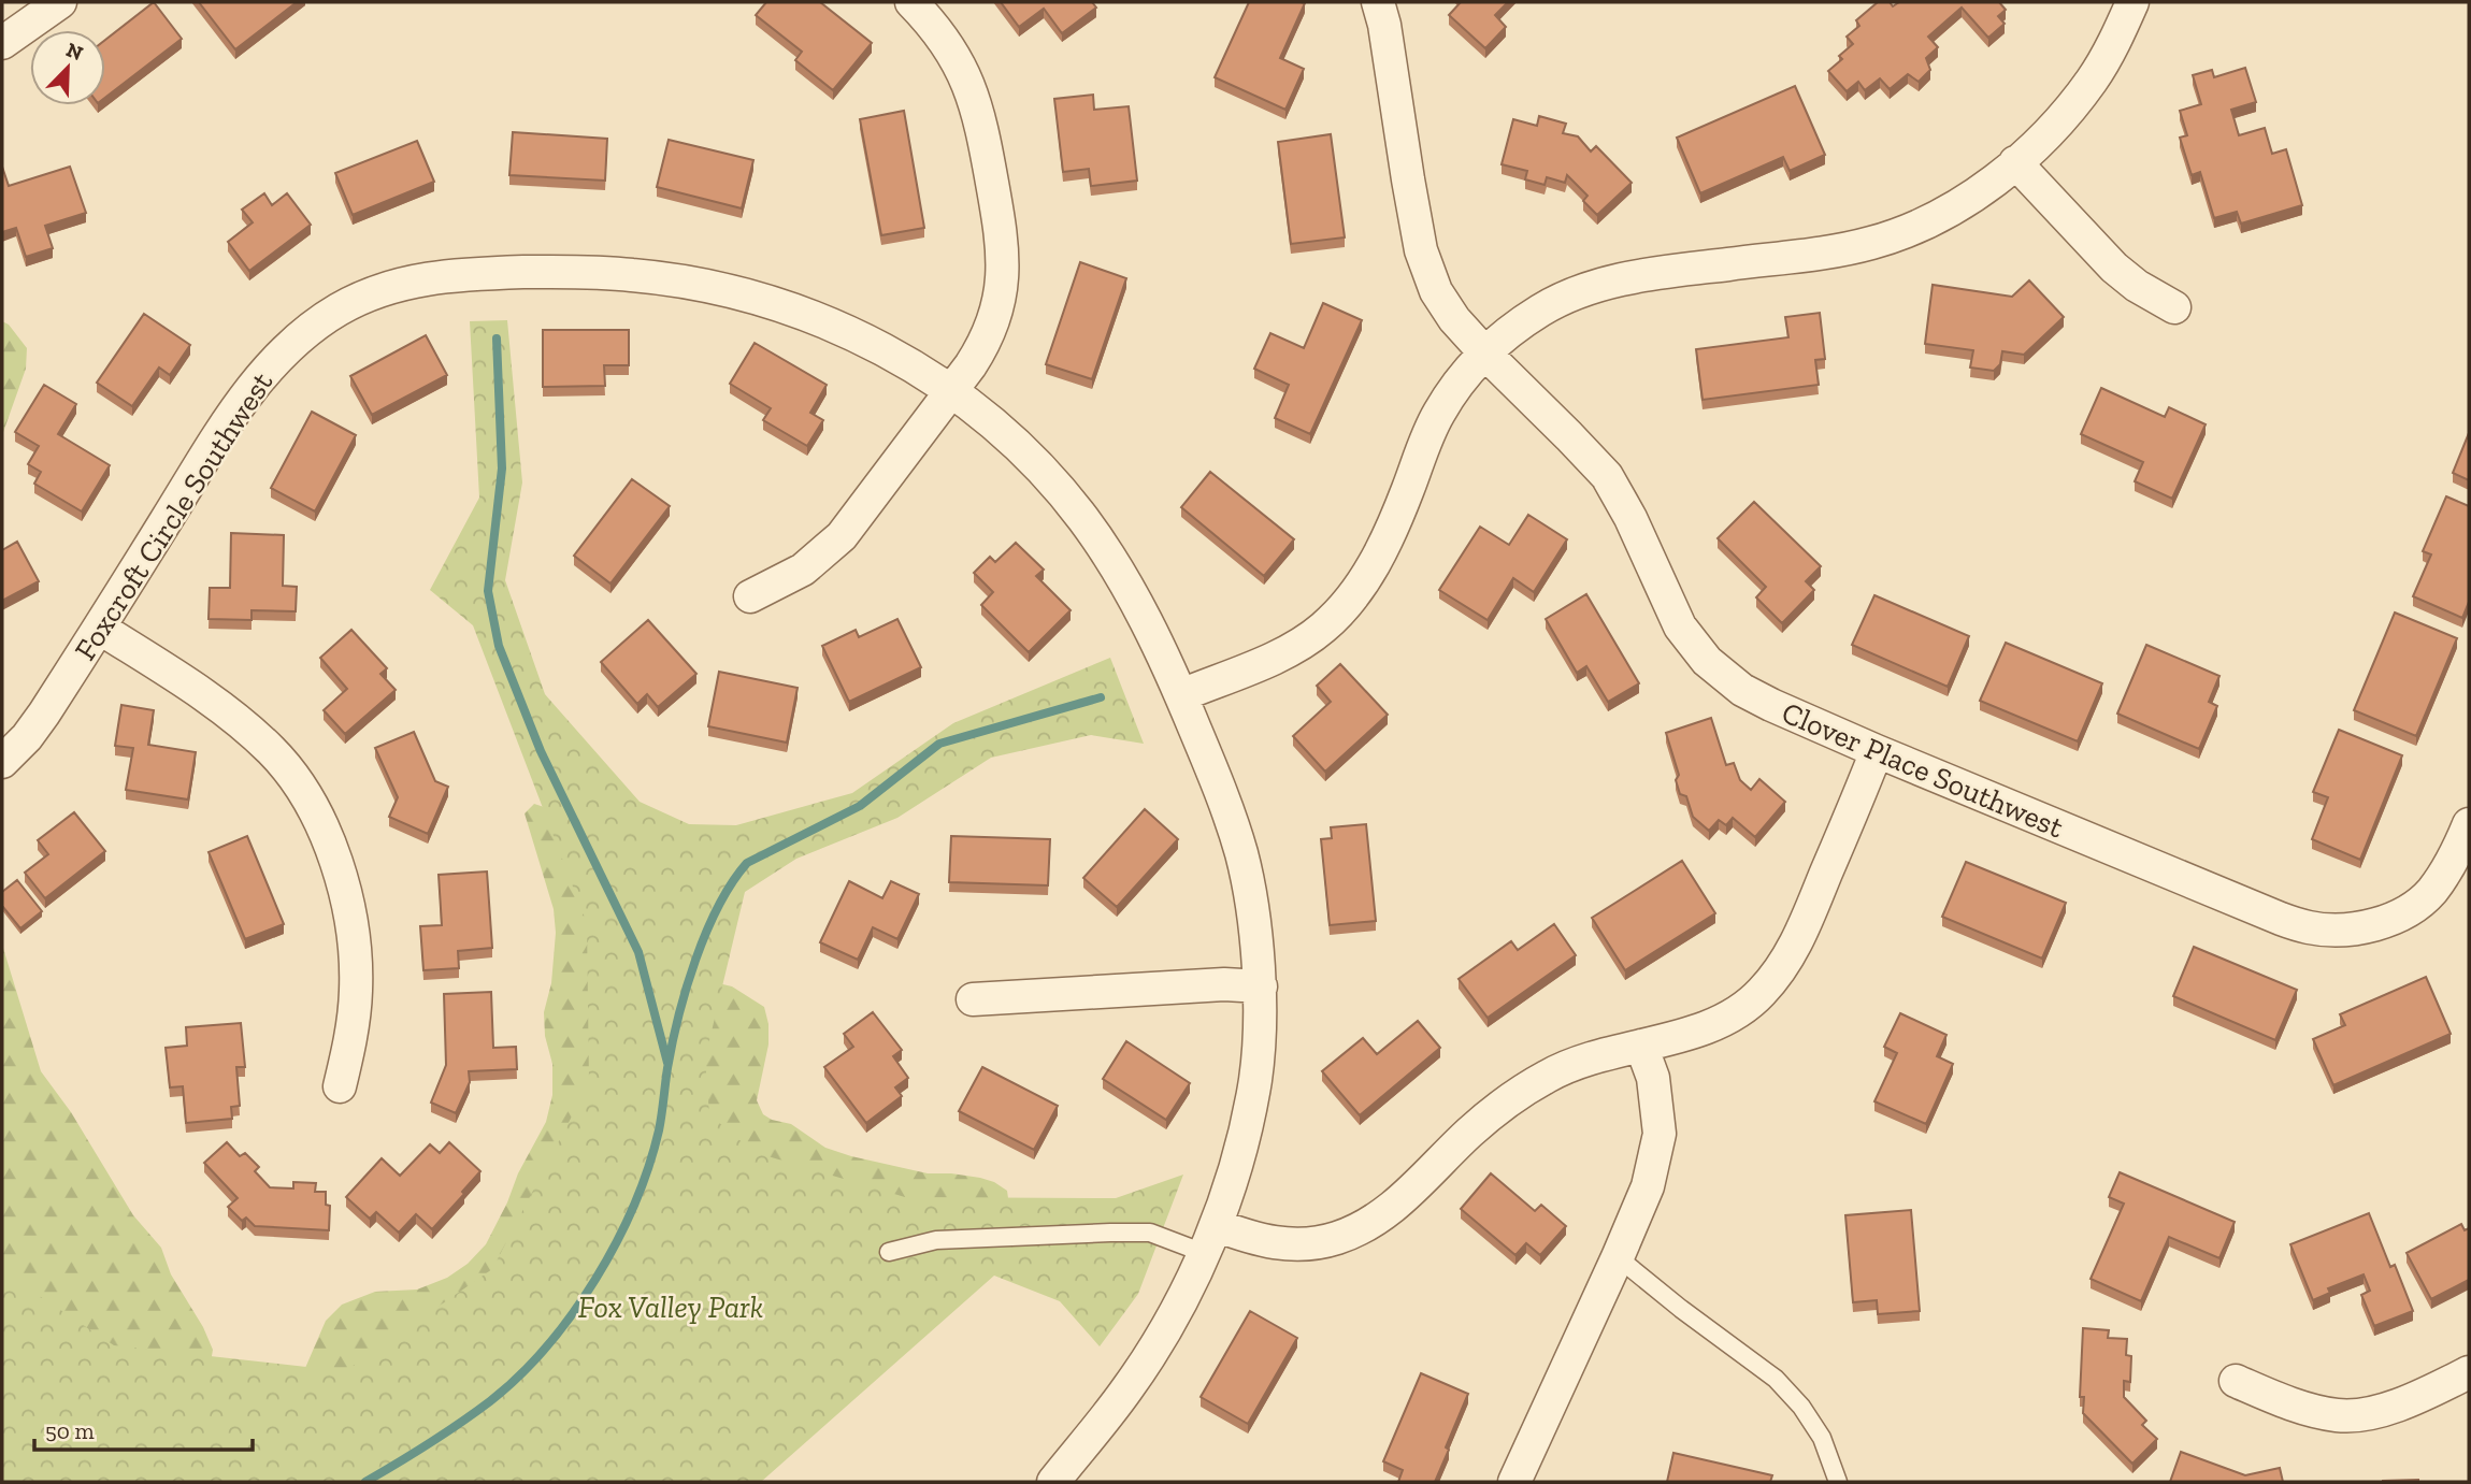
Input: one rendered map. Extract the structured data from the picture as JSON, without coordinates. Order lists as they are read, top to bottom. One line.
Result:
{"streets":{"street":["Foxcroft Circle Southwest","Clover Place Southwest"]},"parks":["Fox Valley Park"],"scale_bar":"50 m","north":"top right"}
